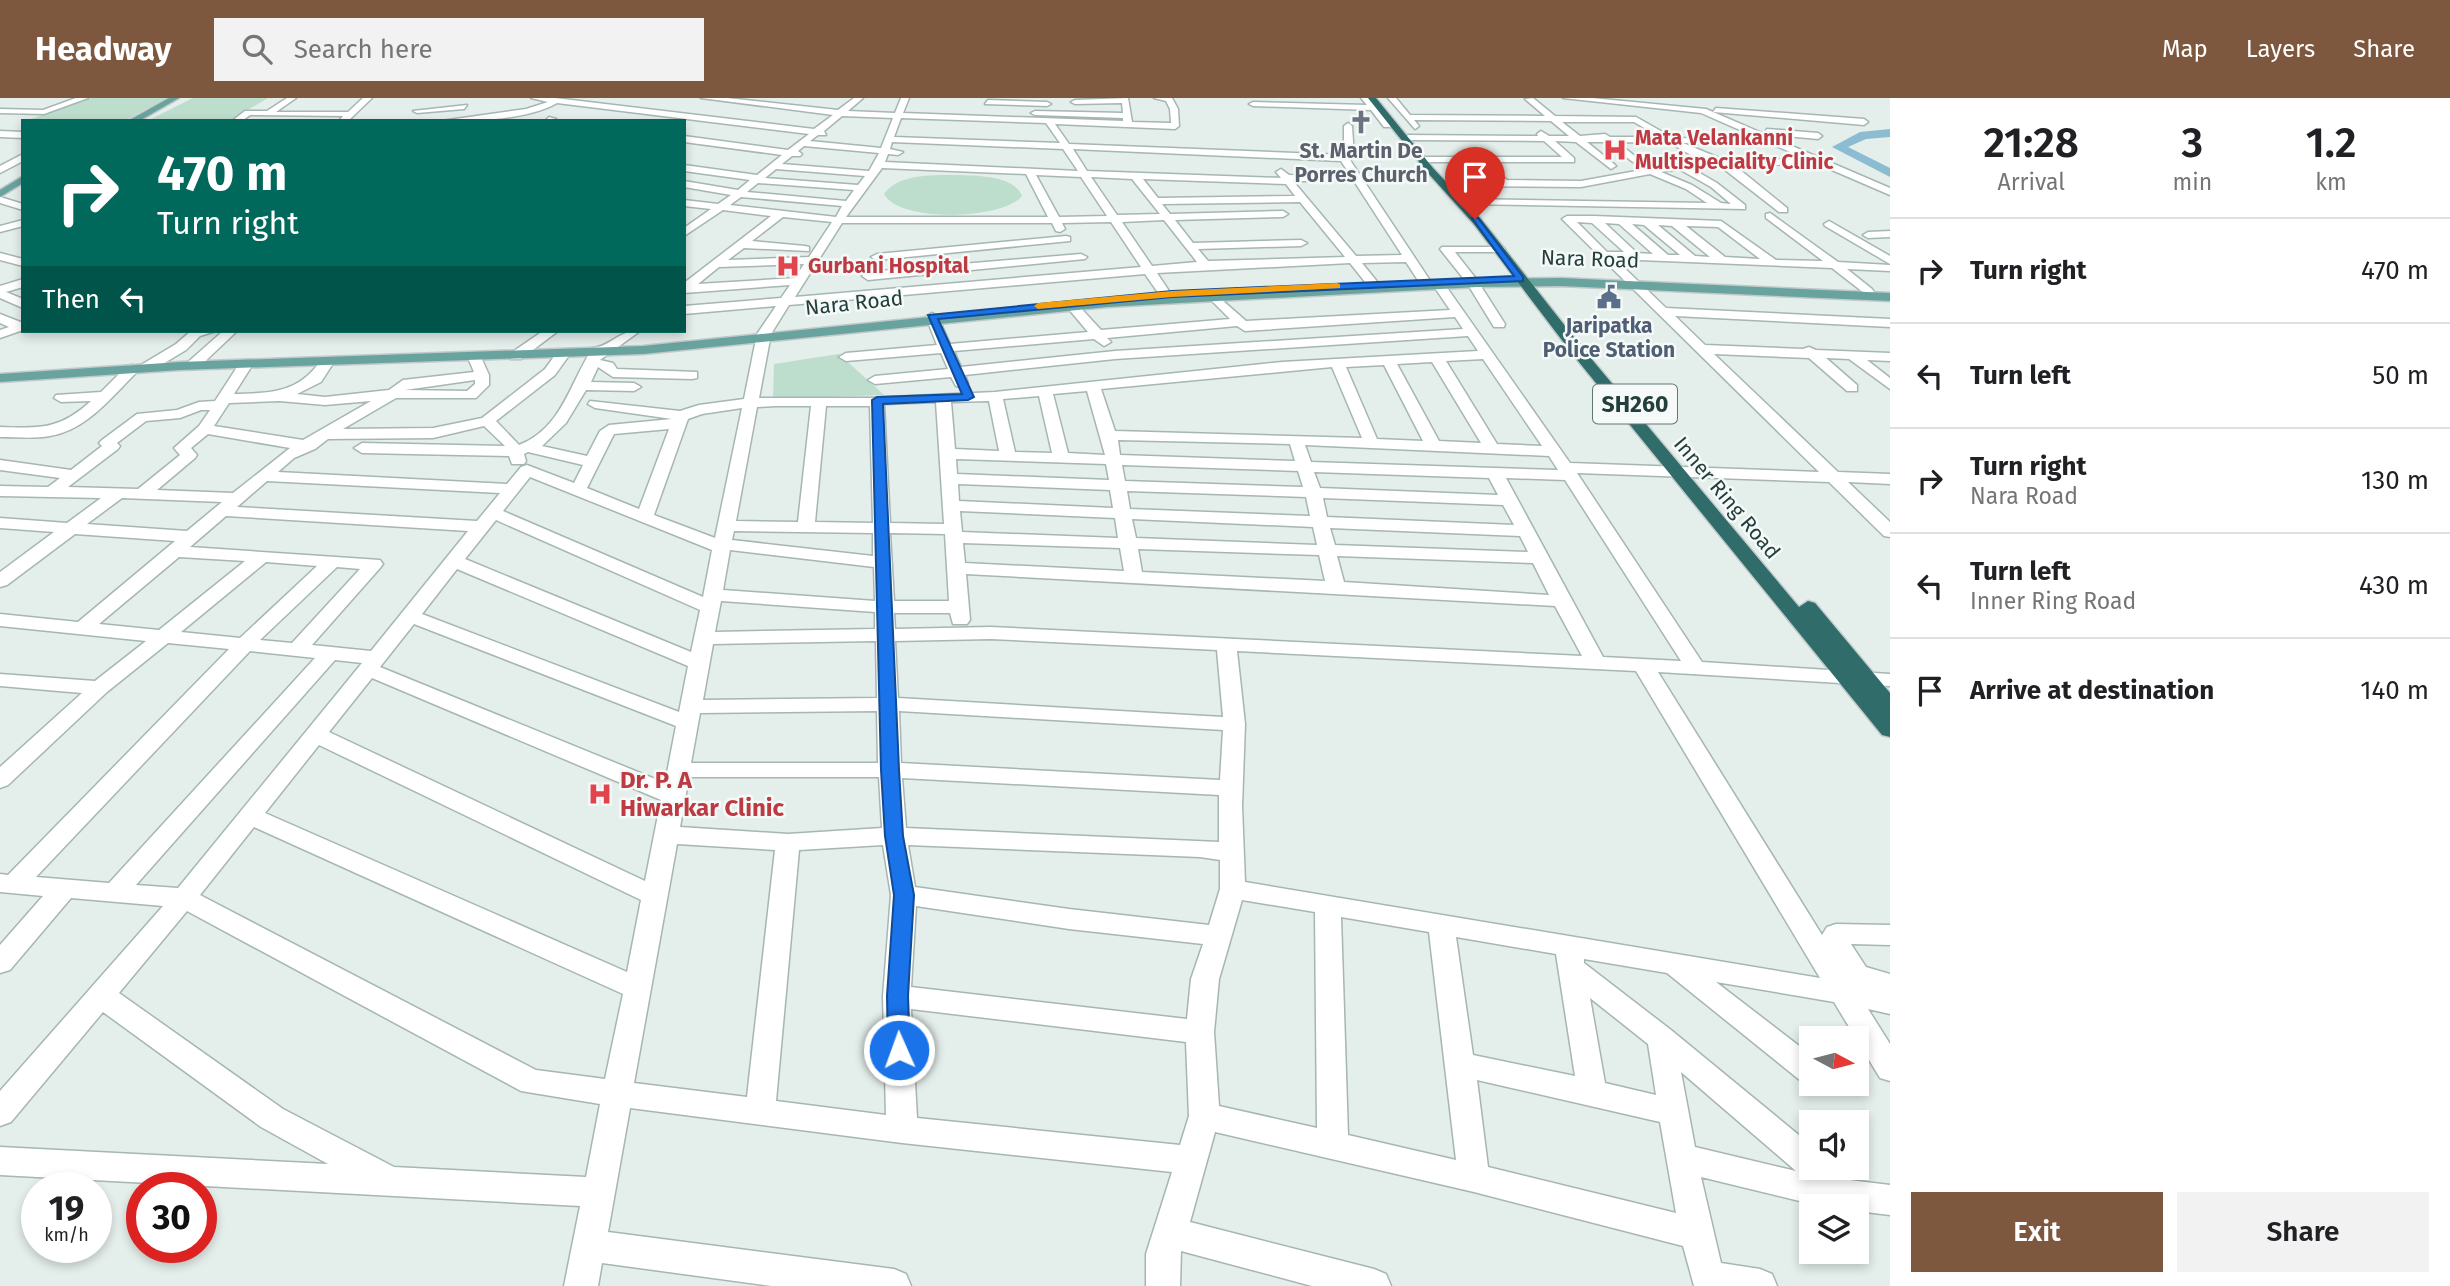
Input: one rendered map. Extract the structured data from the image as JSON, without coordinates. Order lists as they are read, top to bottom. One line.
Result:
{"streets":{"highway":["Inner Ring Road"],"main road":["Nara Road"]},"crossings":[["Nara Road","Inner Ring Road"]],"places":{"church":["St. Martin De Porres Church"],"hospital":["Mata Velankanni Multispeciality Clinic","Gurbani Hospital","Dr. P. A Hiwarkar Clinic"],"public building":["Jaripatka Police Station"]},"north":"right","page":{"header":"Headway","search":"Search here","nav":["Map","Layers","Share"],"eta":["21:28","Arrival","3","min","1.2","km"],"turn":["470 m","Turn right"],"list":[{"name":"Turn right","value":"470 m"},{"name":"Turn left","value":"50 m"},{"name":"Turn right","note":"Nara Road","value":"130 m"},{"name":"Turn left","note":"Inner Ring Road","value":"430 m"},{"name":"Arrive at destination","value":"140 m"}],"then":"Then","speed":"19 km/h","limit":"30","buttons":["Exit","Share"]}}
